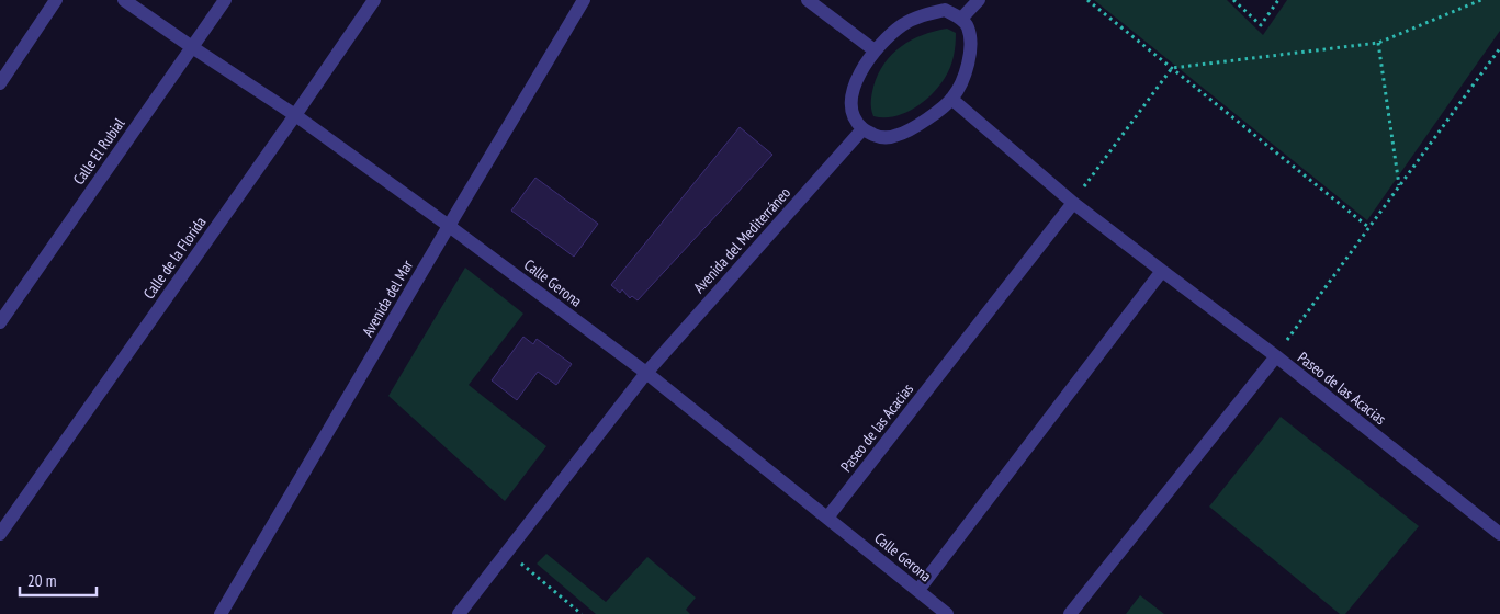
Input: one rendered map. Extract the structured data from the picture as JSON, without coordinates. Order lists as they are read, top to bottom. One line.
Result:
{"streets":{"street":["Calle El Rubial","Avenida del Mediterráneo","Calle de la Florida","Calle Gerona","Avenida del Mar","Paseo de las Acacias"]},"crossings":[["Calle El Rubial","Calle Gerona"],["Avenida del Mediterráneo","Calle Gerona"],["Avenida del Mediterráneo","Paseo de las Acacias"],["Calle de la Florida","Calle Gerona"],["Calle Gerona","Avenida del Mar"],["Calle Gerona","Paseo de las Acacias"]],"scale_bar":"20 m"}
